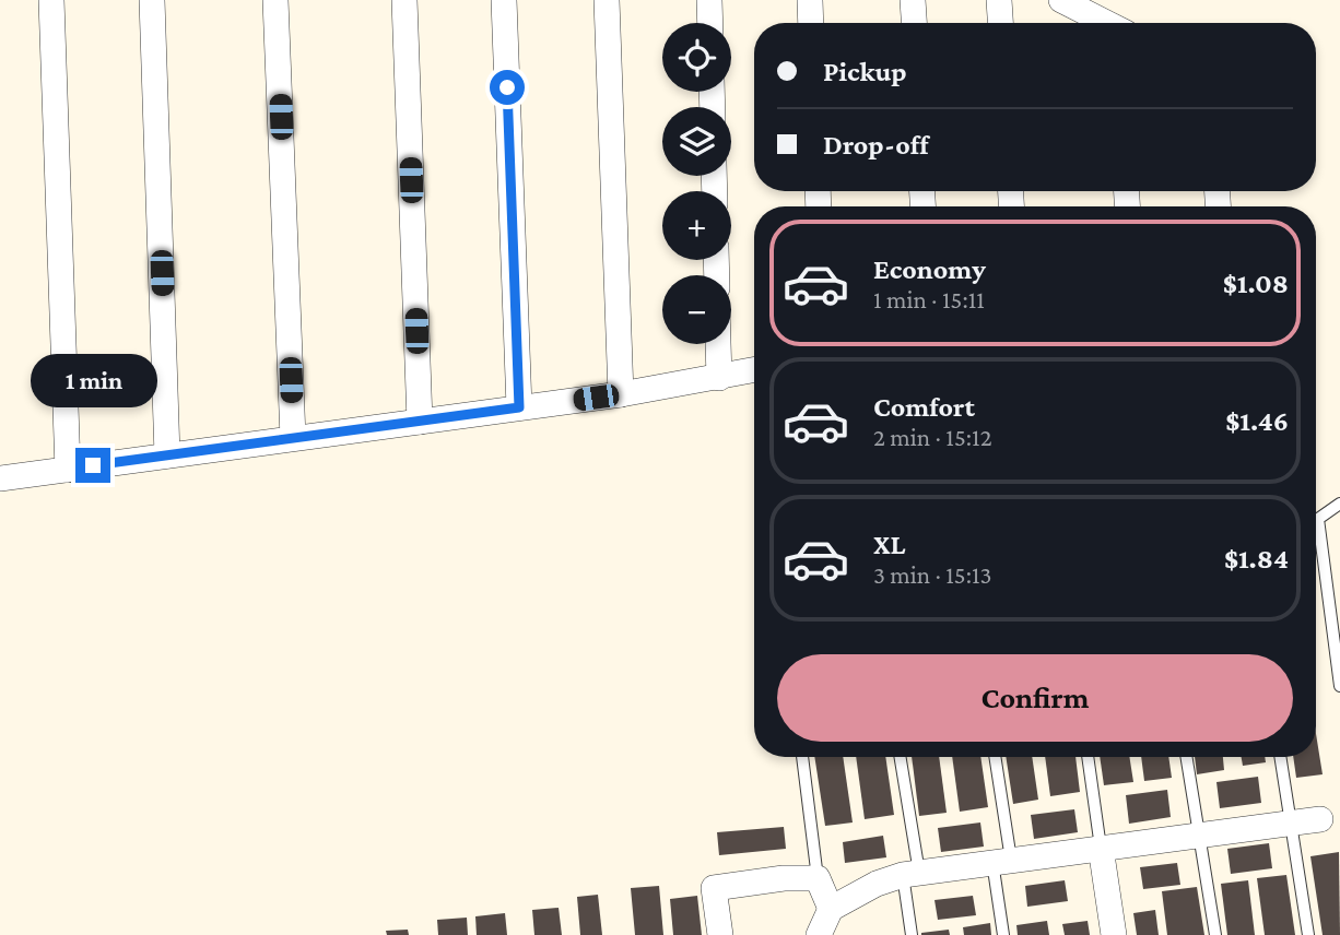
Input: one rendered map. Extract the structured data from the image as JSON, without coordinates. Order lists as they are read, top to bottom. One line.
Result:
{"page":{"map_buttons":["+","−"],"banner":["Pickup","Drop-off"],"list":[{"name":"Economy","note":"1 min · 15:11","value":"$1.08"},{"name":"Comfort","note":"2 min · 15:12","value":"$1.46"},{"name":"XL","note":"3 min · 15:13","value":"$1.84"}],"bubble":"1 min","buttons":"Confirm"}}
